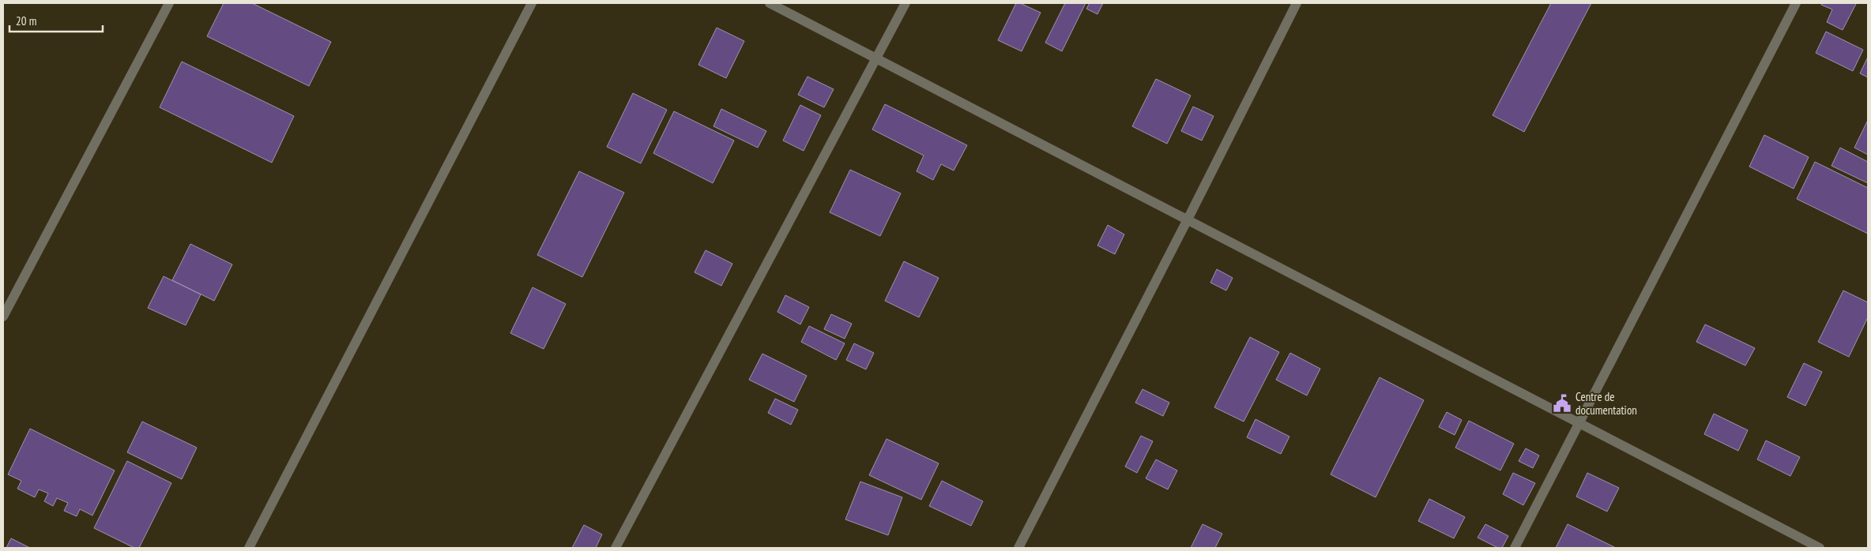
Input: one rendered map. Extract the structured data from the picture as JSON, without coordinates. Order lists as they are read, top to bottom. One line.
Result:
{"places":{"public building":["Centre de documentation"]},"scale_bar":"20 m"}
